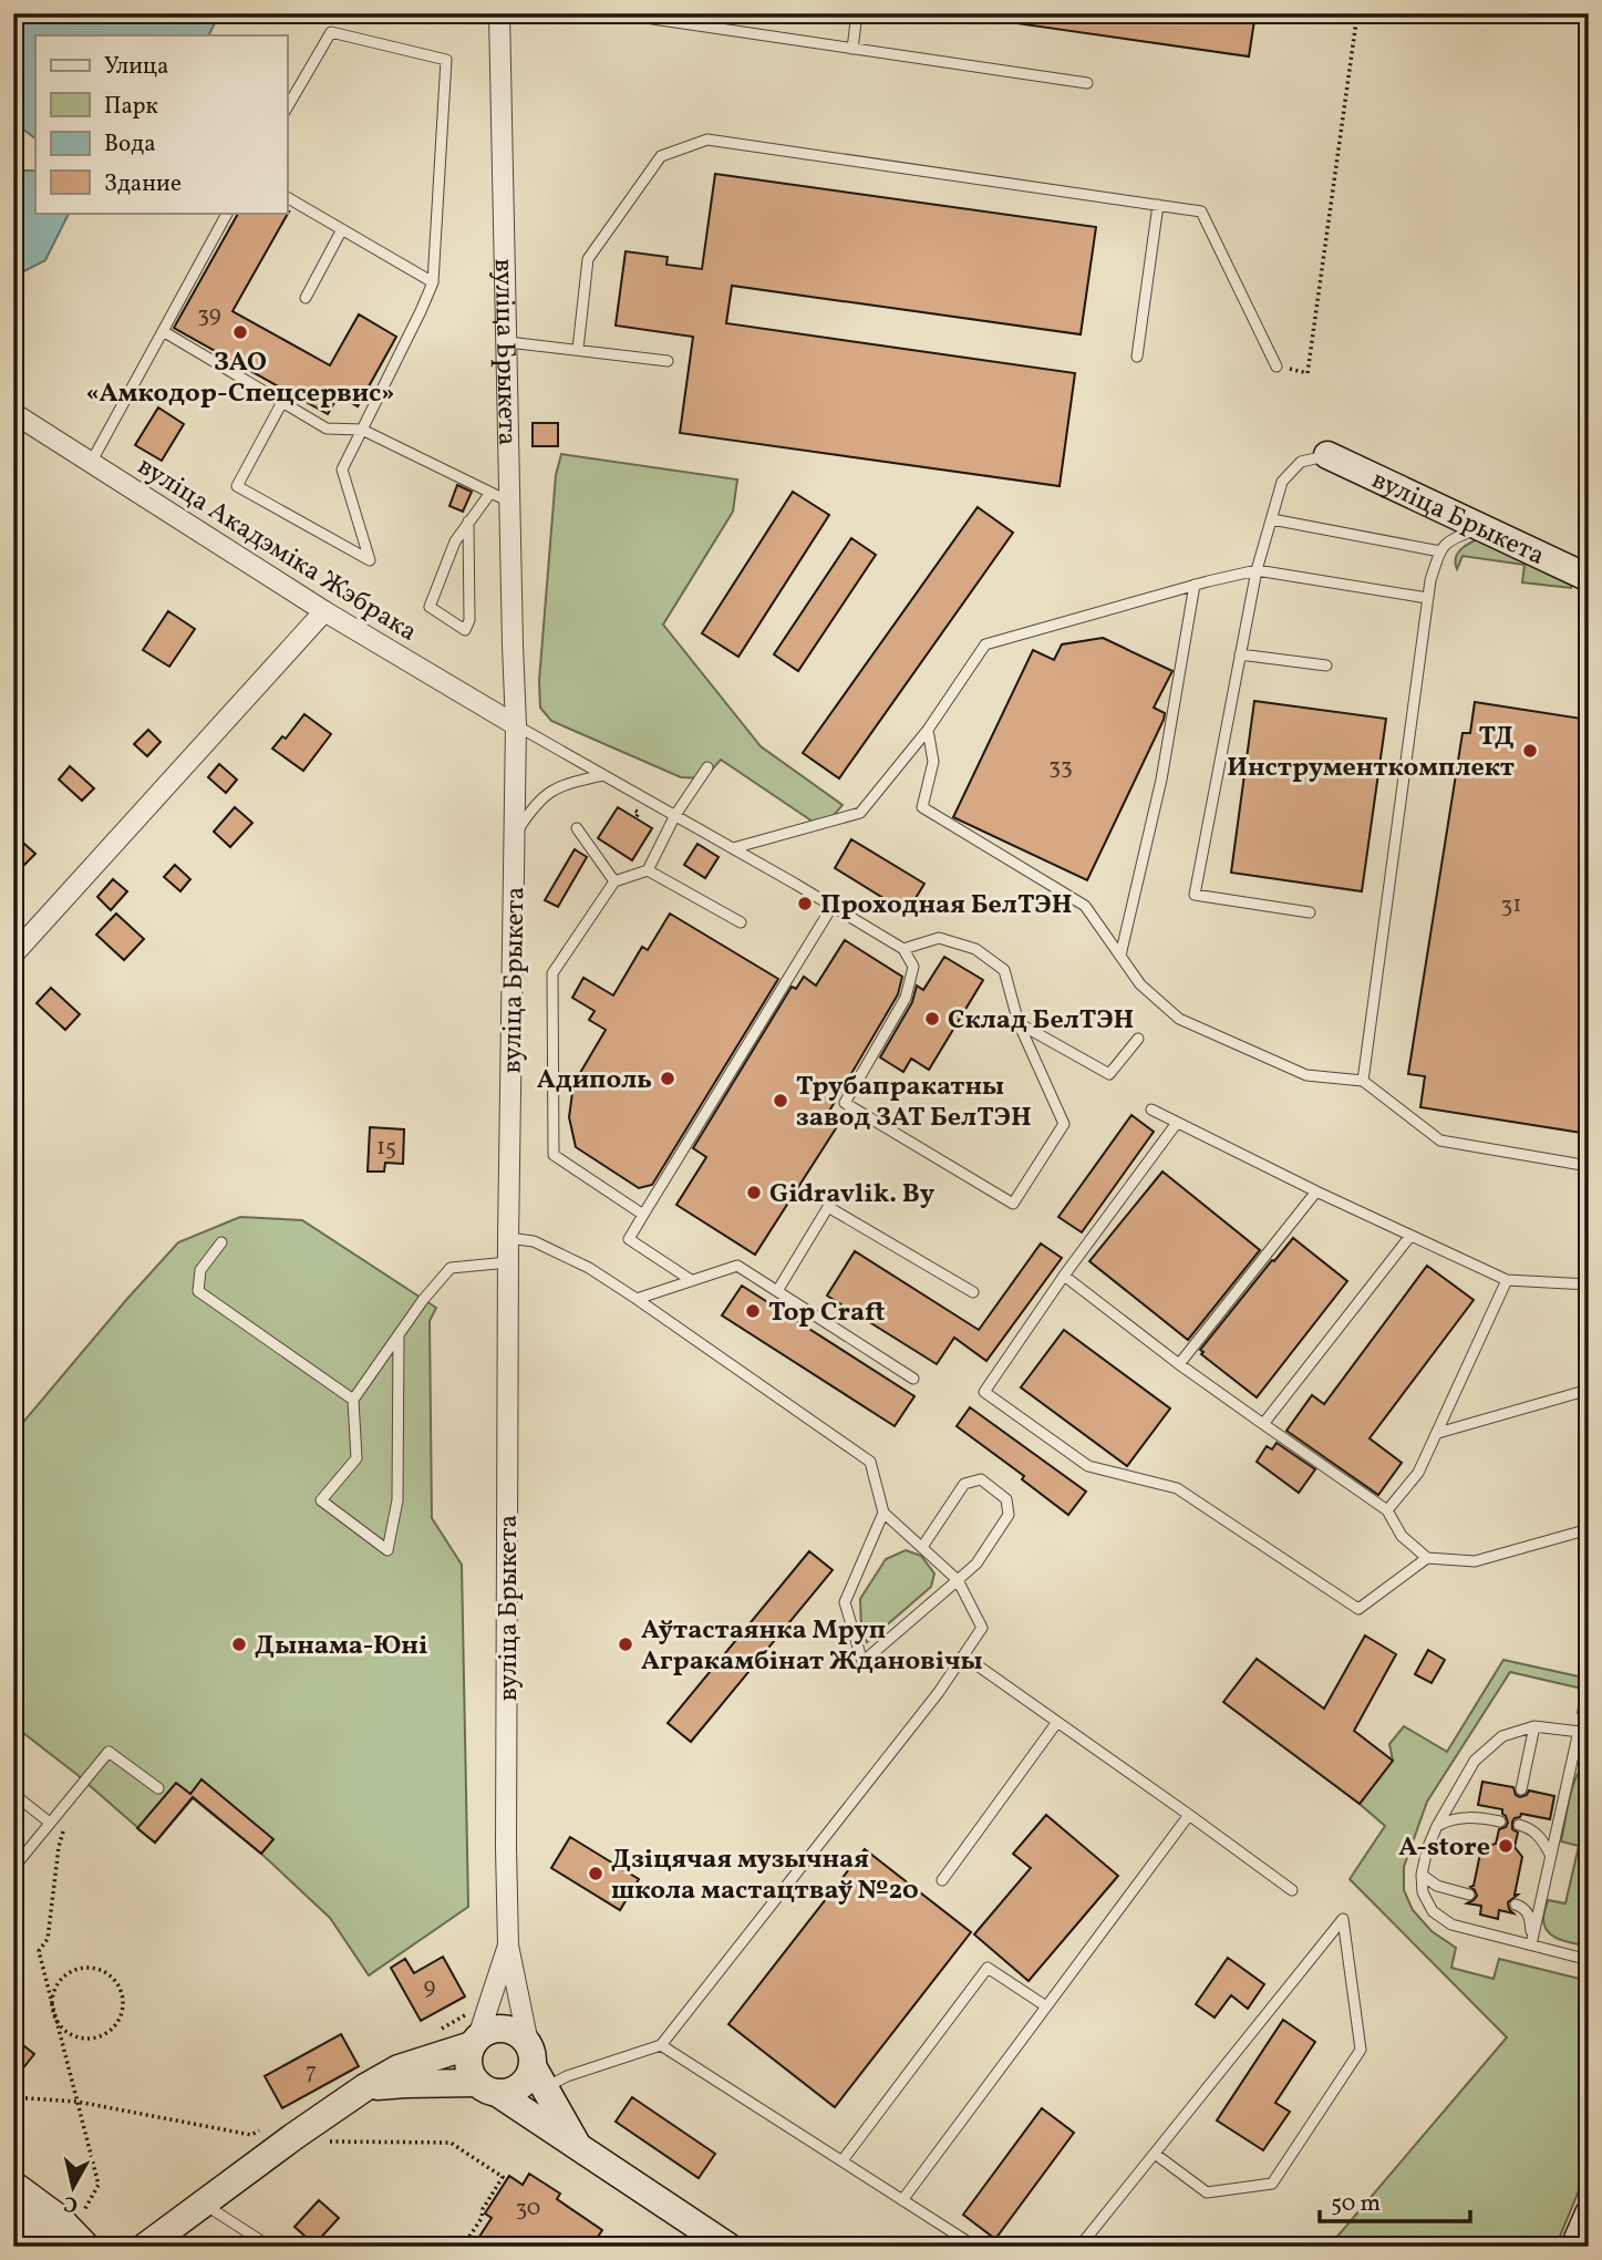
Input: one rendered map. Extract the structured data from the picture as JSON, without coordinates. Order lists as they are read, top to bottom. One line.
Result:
{"streets":{"street":["вуліца Брыкета","вуліца Акадэміка Жэбрака"]},"crossings":[["вуліца Брыкета","вуліца Акадэміка Жэбрака"]],"places":["ЗАО «Амкодор-Спецсервис»","ТД Инструменткомплект","Проходная БелТЭН","Склад БелТЭН","Адиполь","Трубапракатны завод ЗАТ БелТЭН","Gidravlik. By","Top Craft","Дынама-Юні","Аўтастаянка Мруп Агракамбінат Ждановічы","А-store","Дзіцячая музычная школа мастацтваў №20"],"house_numbers":["39","33","31","15","9","7","30"],"legend":["Улица","Парк","Вода","Здание"],"scale_bar":"50 m","north":"bottom"}
